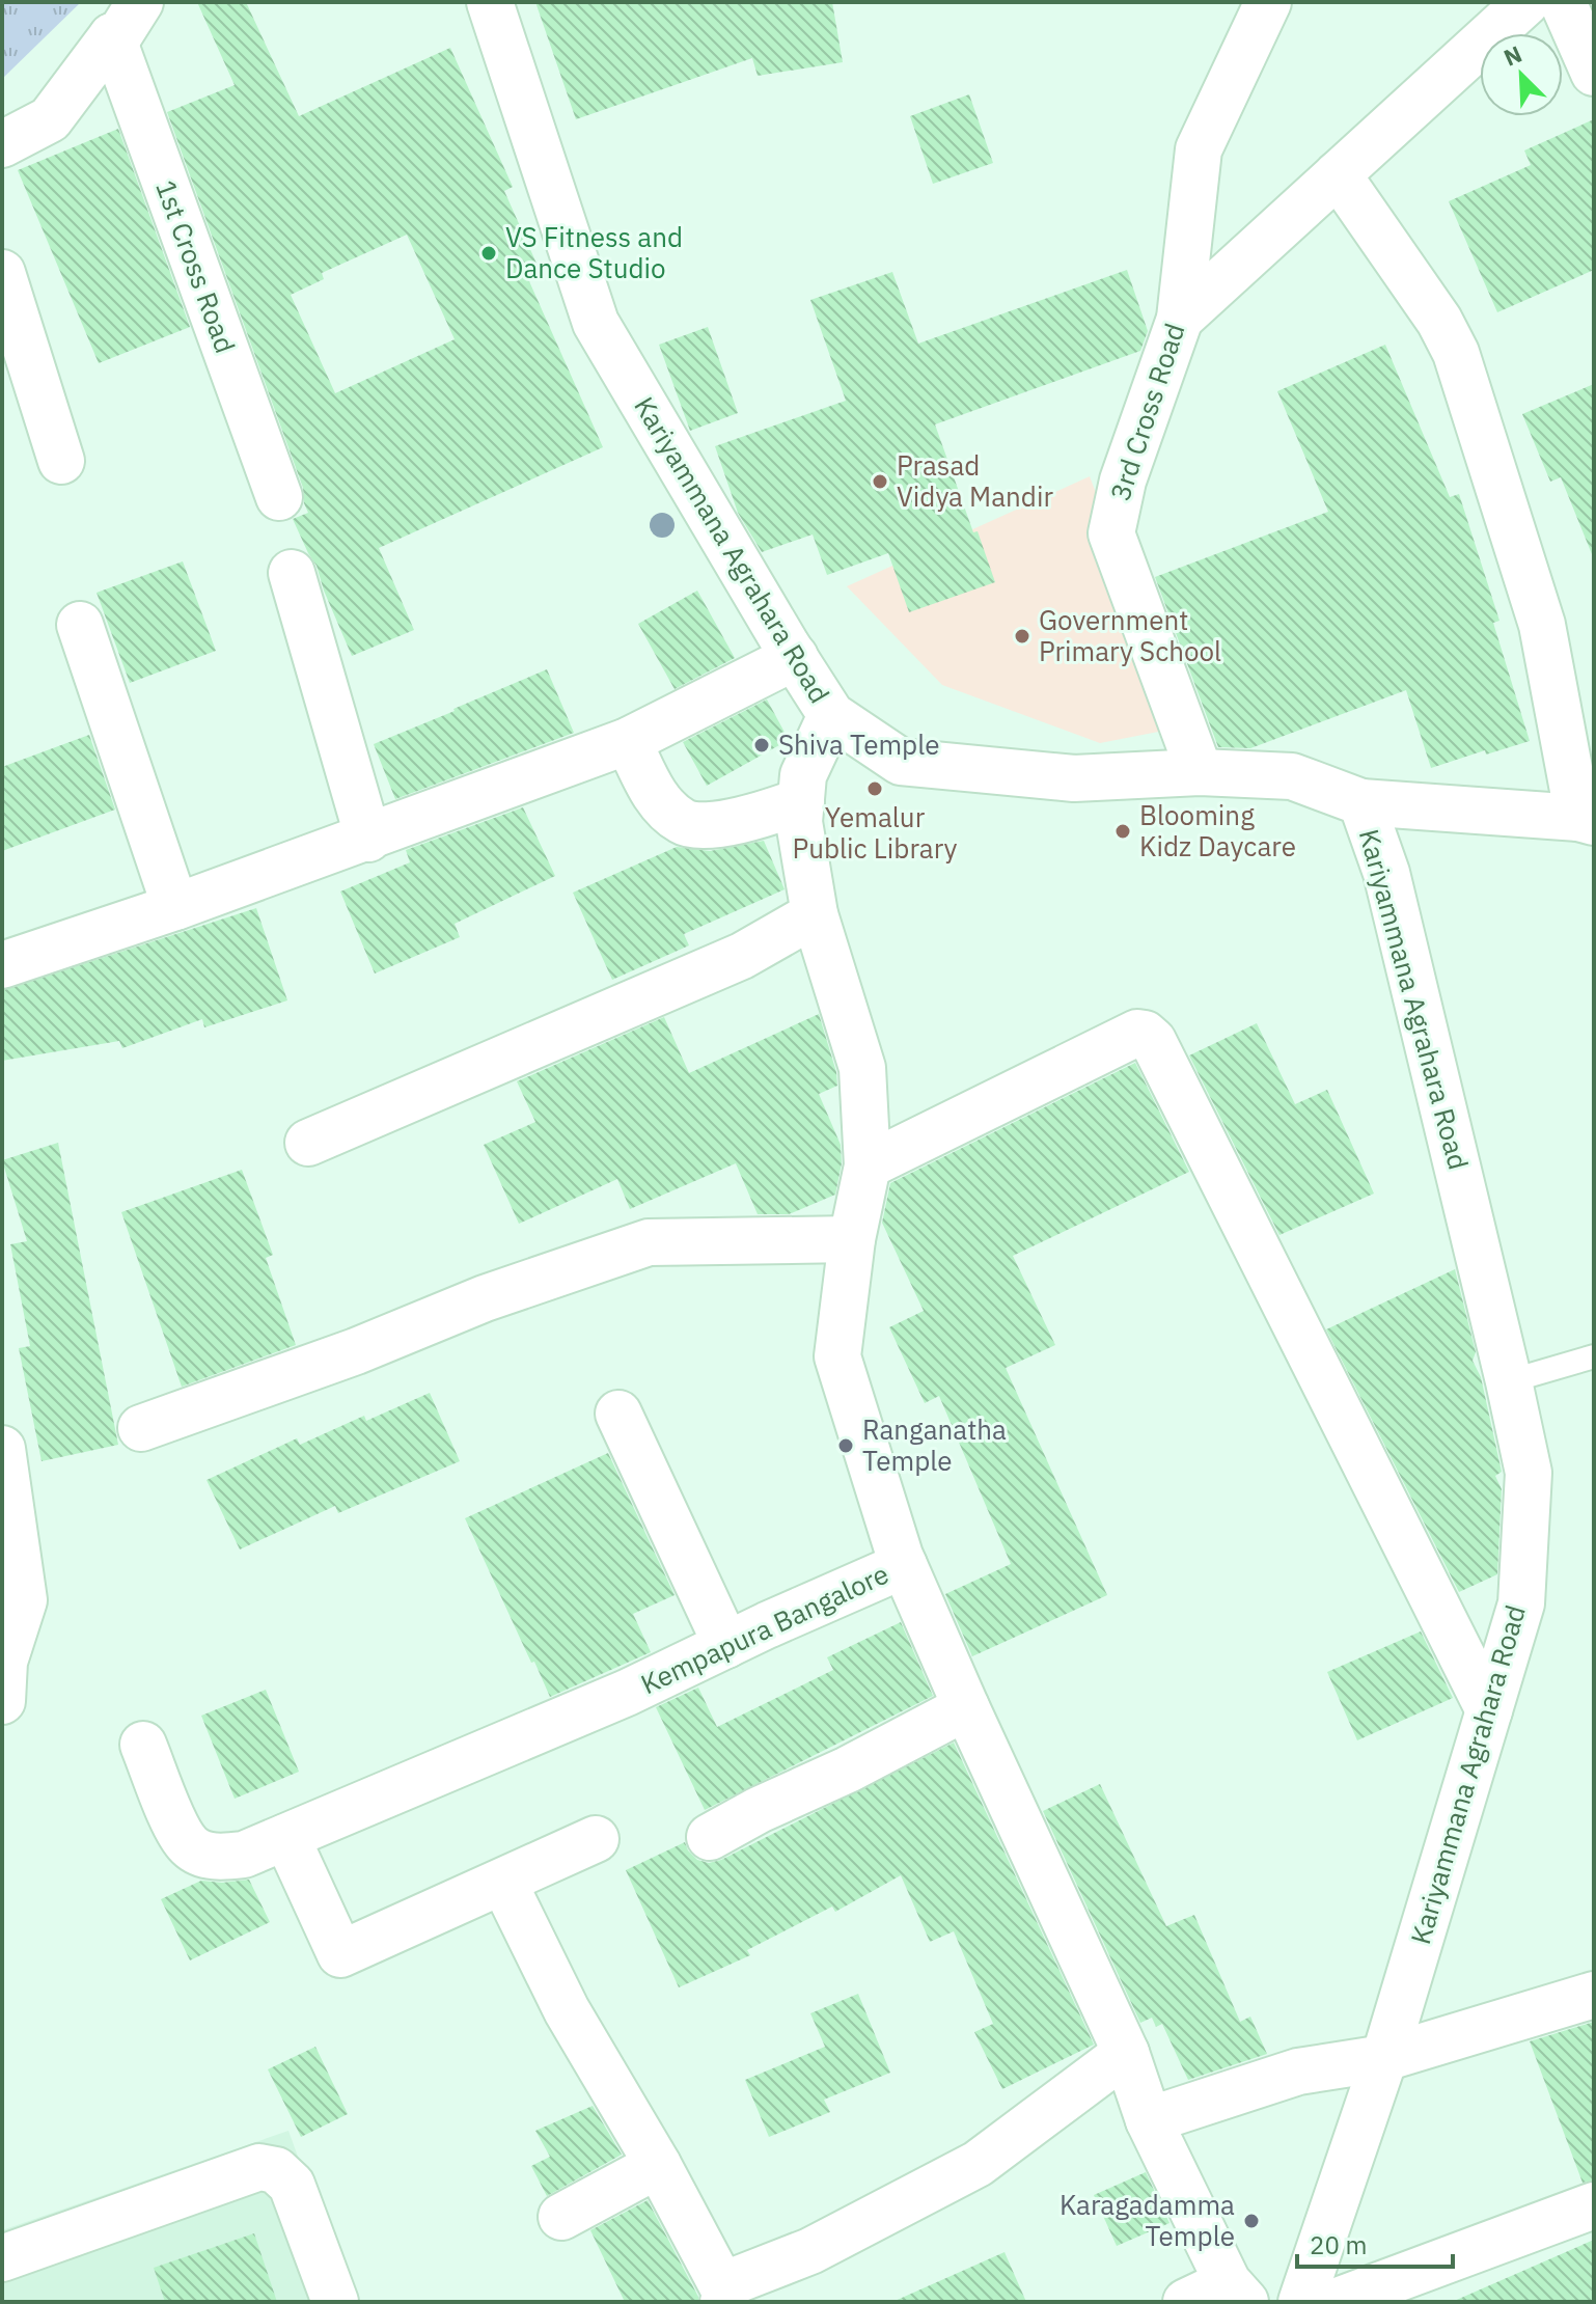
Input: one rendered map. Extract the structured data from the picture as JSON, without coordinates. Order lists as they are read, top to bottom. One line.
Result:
{"streets":{"street":["1st Cross Road","3rd Cross Road","Kariyammana Agrahara Road","Kempapura Bangalore"]},"crossings":[["3rd Cross Road","Kariyammana Agrahara Road"]],"places":["VS Fitness and Dance Studio","Prasad Vidya Mandir","Government Primary School","Shiva Temple","Yemalur Public Library","Blooming Kidz Daycare","Ranganatha Temple","Karagadamma Temple"],"scale_bar":"20 m","north":"top left"}
